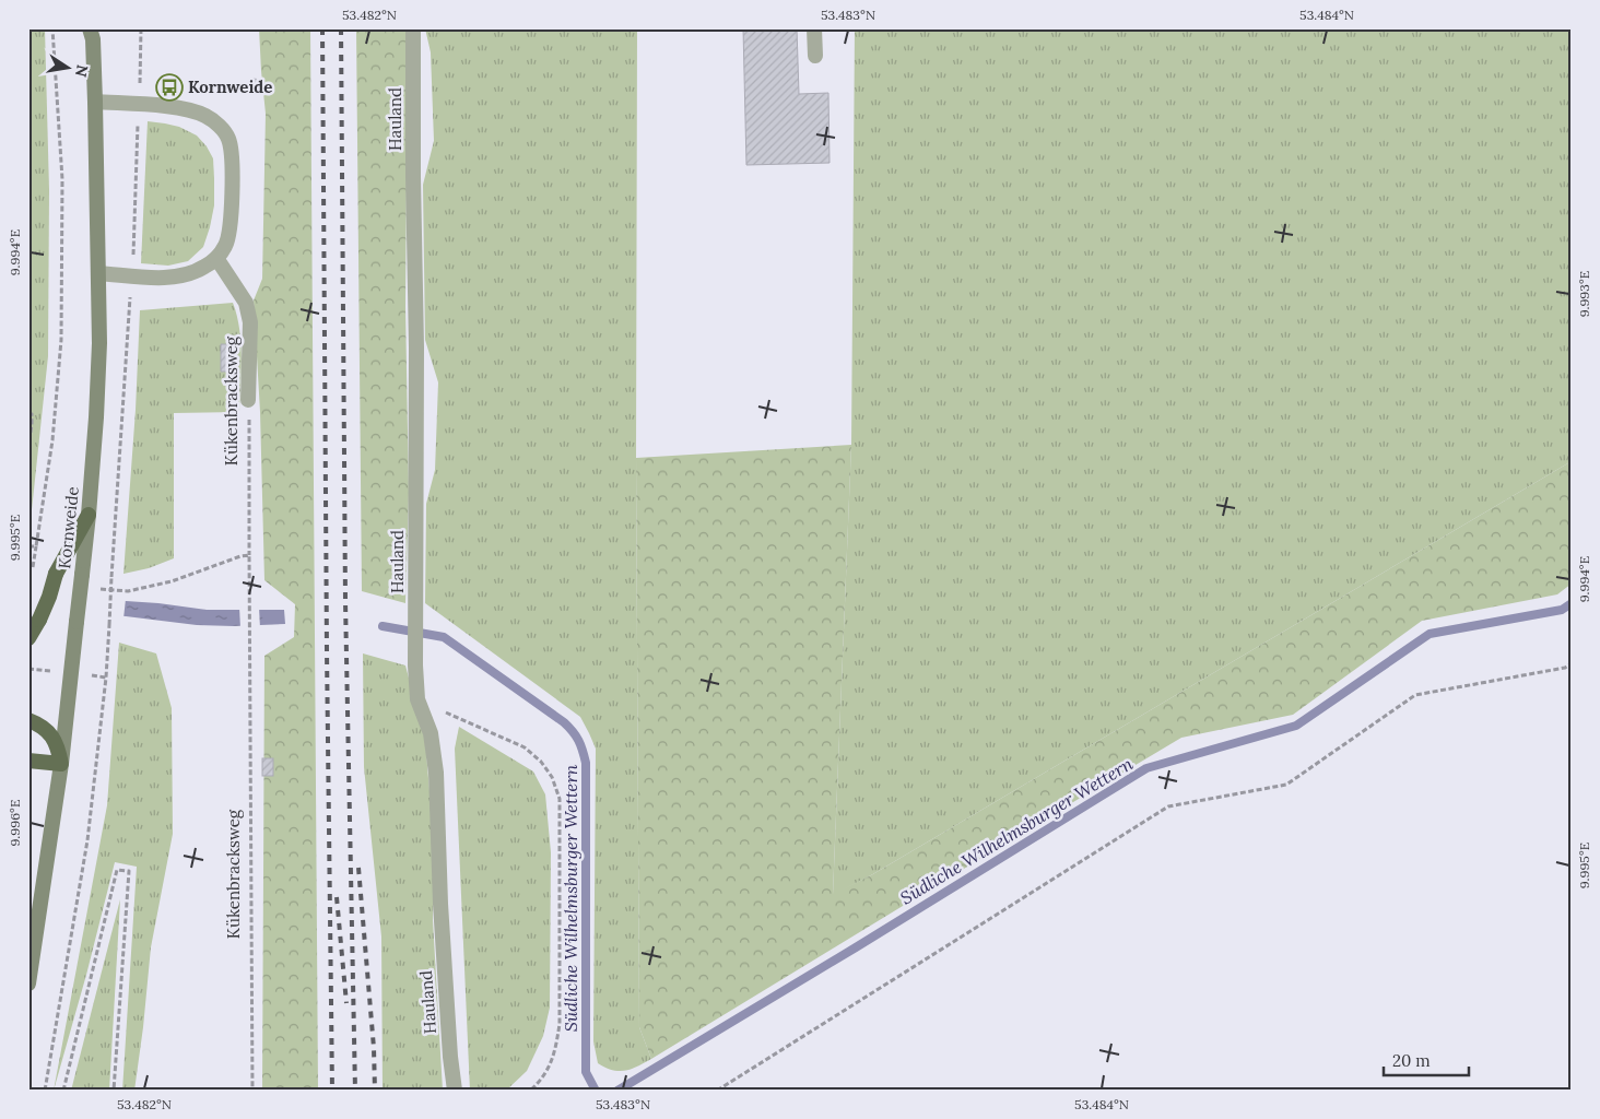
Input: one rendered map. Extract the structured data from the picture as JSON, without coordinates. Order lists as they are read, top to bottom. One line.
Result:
{"streets":{"main road":["Kornweide"],"lane":["Hauland","Kükenbracksweg"]},"water":["Südliche Wilhelmsburger Wettern"],"places":{"bus stop":["Kornweide"]},"scale_bar":"20 m","north":"right","coordinates":["53.482°N","53.483°N","53.484°N","9.994°E","9.993°E","9.995°E","9.996°E"]}
